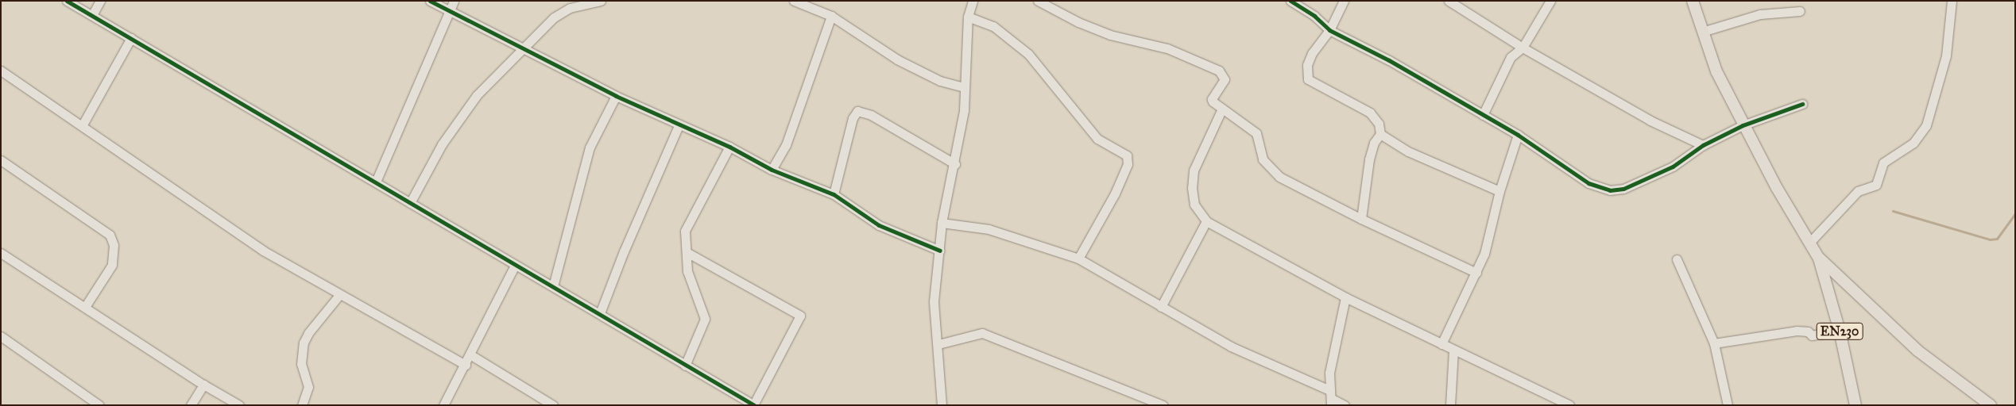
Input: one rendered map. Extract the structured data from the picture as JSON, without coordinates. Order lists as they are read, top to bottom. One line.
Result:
{"streets":{"main road":["EN230"]}}
